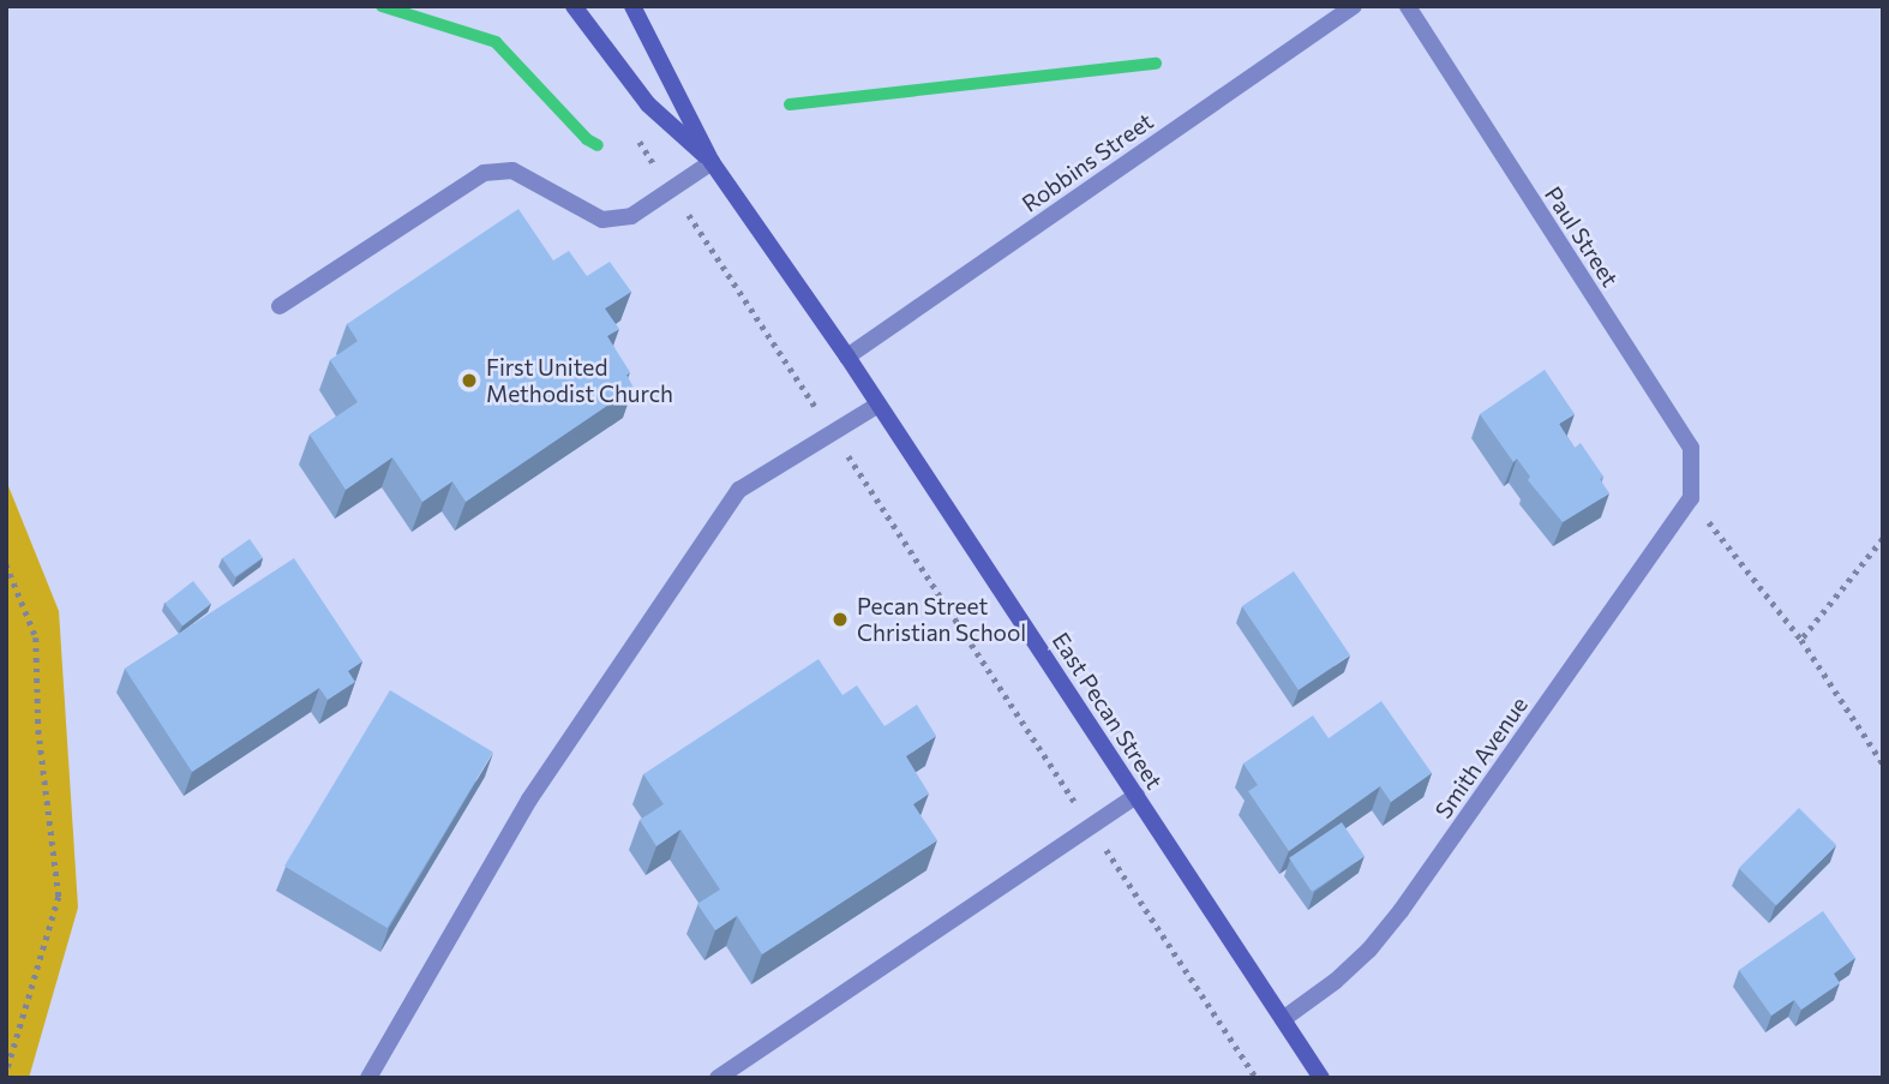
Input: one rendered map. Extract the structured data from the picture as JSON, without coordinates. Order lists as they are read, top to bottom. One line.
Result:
{"streets":{"main road":["East Pecan Street"],"street":["Robbins Street","Paul Street","Smith Avenue"]},"crossings":[["Robbins Street","East Pecan Street"],["Paul Street","Smith Avenue"],["East Pecan Street","Smith Avenue"]],"places":["First United Methodist Church","Pecan Street Christian School"]}
